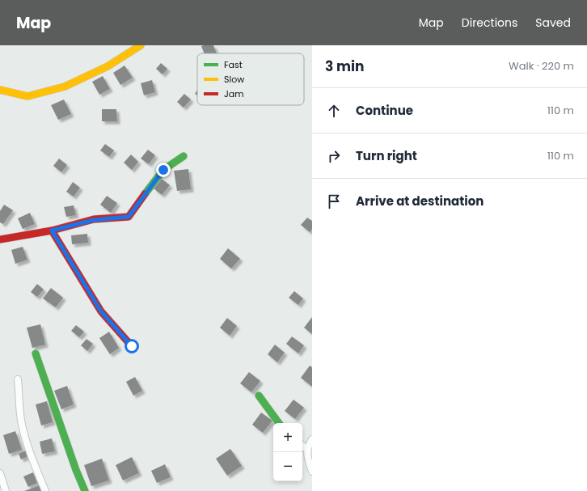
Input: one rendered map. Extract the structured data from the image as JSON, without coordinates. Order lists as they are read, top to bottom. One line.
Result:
{"legend":["Fast","Slow","Jam"],"page":{"header":"Map","nav":["Map","Directions","Saved"],"heading":["3 min","Walk · 220 m"],"list":[["Continue","110 m"],["Turn right","110 m"],"Arrive at destination"],"map_buttons":["+","−"]}}
